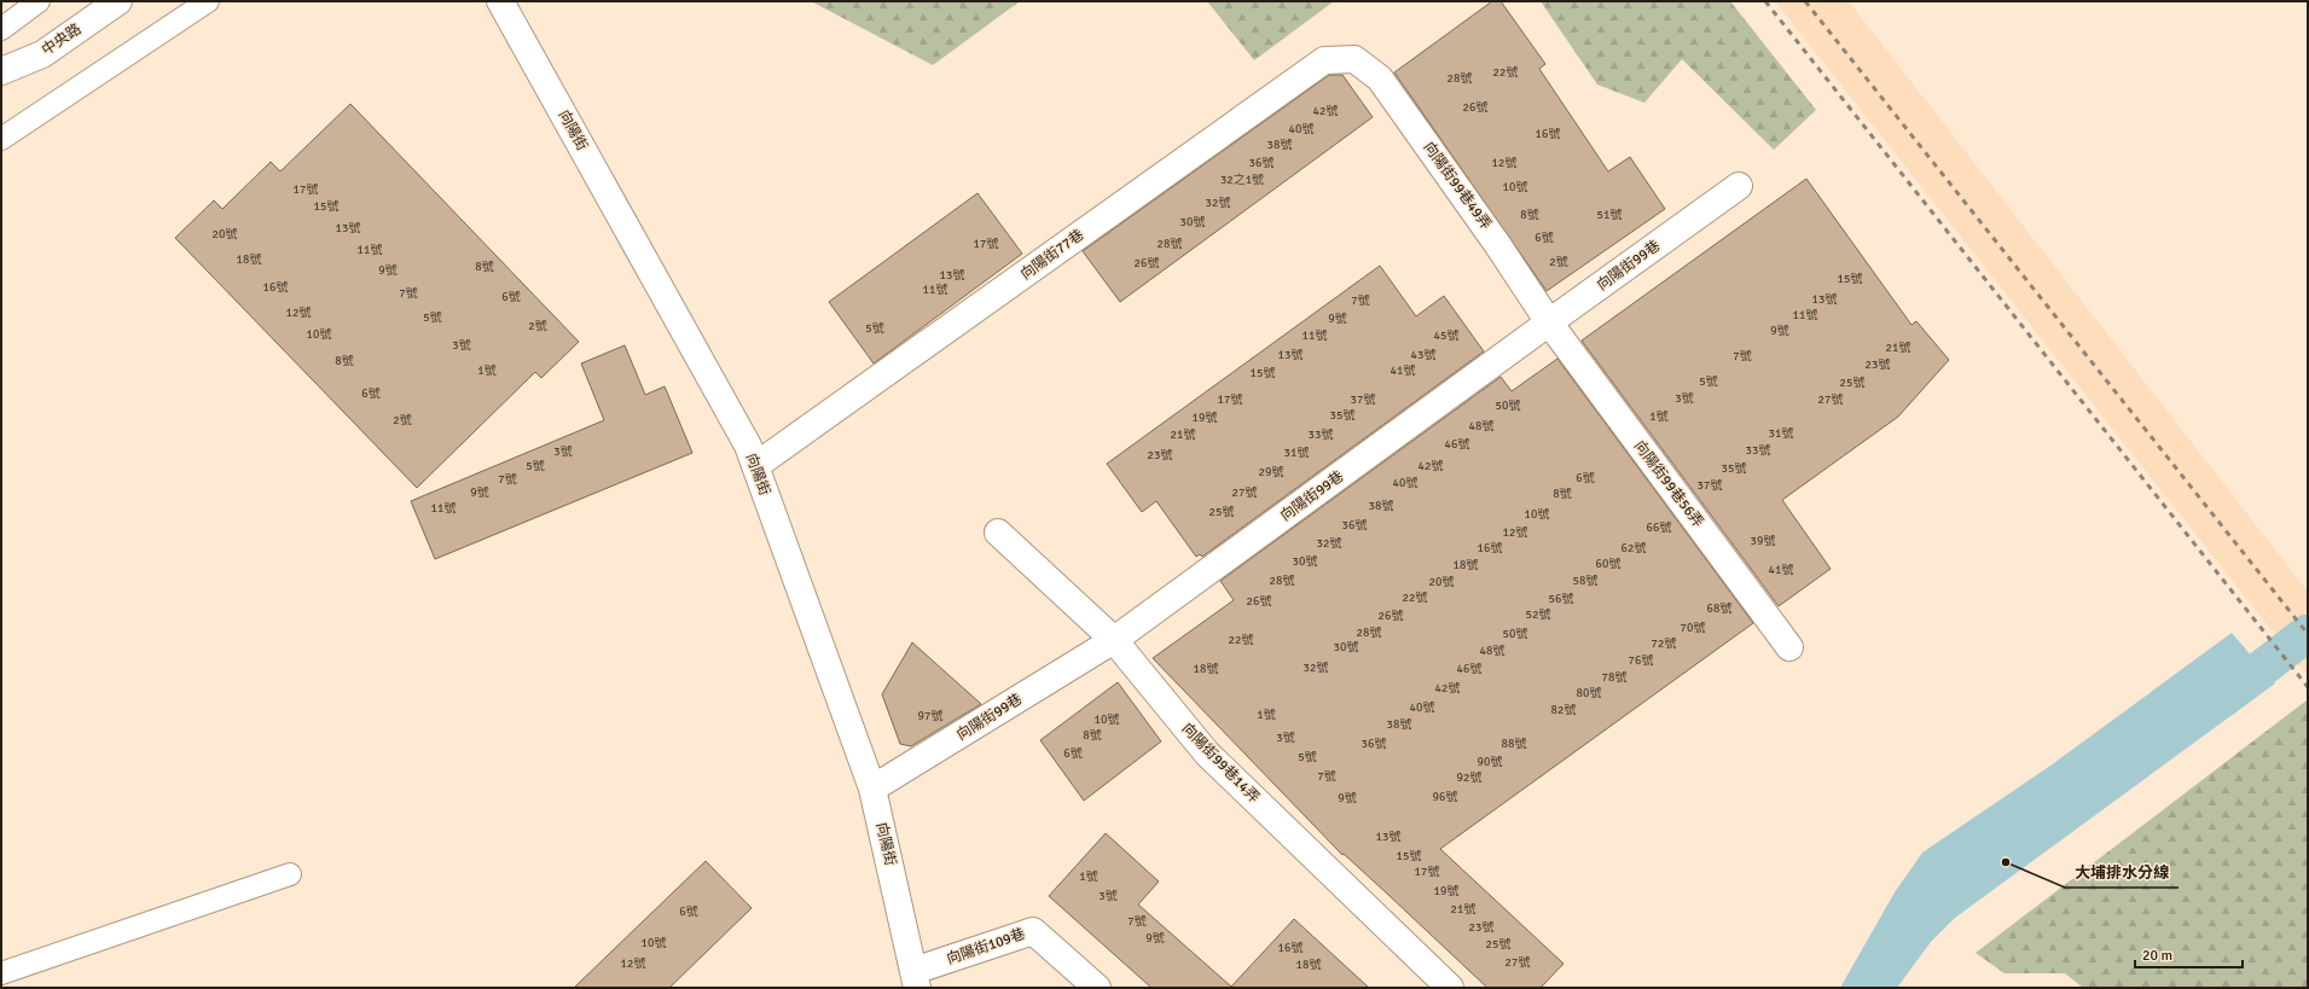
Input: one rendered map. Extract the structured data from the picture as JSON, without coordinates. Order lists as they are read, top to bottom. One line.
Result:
{"streets":{"street":["中央路","向陽街","向陽街99巷49弄","向陽街77巷","向陽街99巷","向陽街99巷56弄","向陽街99巷14弄","向陽街109巷"]},"crossings":[["向陽街","向陽街77巷"],["向陽街","向陽街99巷"],["向陽街","向陽街109巷"],["向陽街99巷49弄","向陽街77巷"],["向陽街99巷49弄","向陽街99巷"],["向陽街99巷49弄","向陽街99巷56弄"],["向陽街99巷","向陽街99巷56弄"],["向陽街99巷","向陽街99巷14弄"]],"places":["大埔排水分線"],"house_numbers":["22號","28號","26號","42號","40號","16號","38號","36號","12號","32之1號","10號","17號","32號","15號","8號","51號","30號","13號","20號","6號","17號","28號","11號","18號","2號","26號","8號","9號","13號","15號","16號","11號","7號","6號","13號","7號","12號","11號","5號","9號","2號","5號","9號","10號","11號","45號","3號","21號","13號","43號","7號","8號","23號","1號","41號","15號","5號","25號","6號","3號","17號","37號","27號","50號","35號","1號","19號","2號","48號","31號","21號","33號","46號","33號","3號","31號","23號","5號","42號","35號","29號","6號","7號","40號","37號","9號","27號","8號","38號","11號","25號","10號","36號","66號","12號","39號","32號","16號","62號","30號","60號","18號","41號","28號","58號","20號","22號","56號","26號","68號","52號","26號","70號","28號","50號","22號","72號","30號","48號","76號","32號","18號","46號","78號","42號","80號","40號","82號","1號","97號","10號","38號","8號","3號","36號","88號","6號","5號","90號","7號","92號","96號","9號","13號","15號","17號","1號","19號","3號","21號","6號","7號","23號","9號","10號","25號","16號","27號","12號","18號"],"scale_bar":"20 m"}
